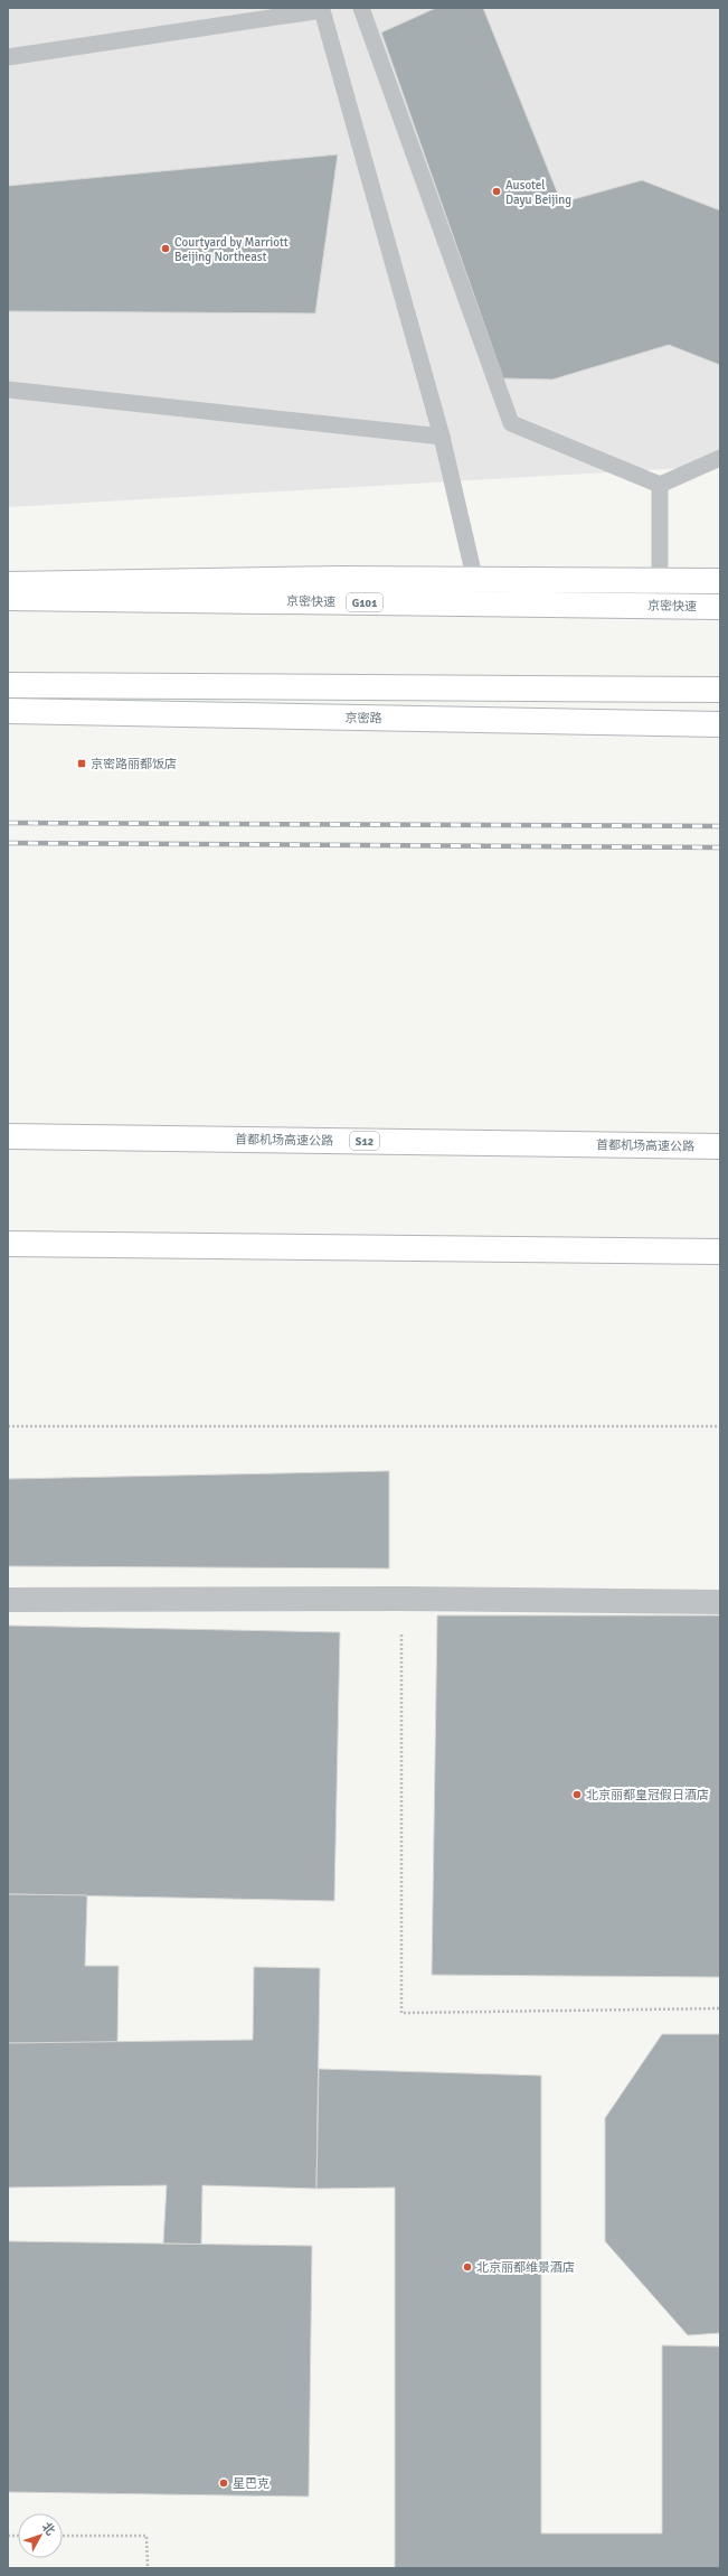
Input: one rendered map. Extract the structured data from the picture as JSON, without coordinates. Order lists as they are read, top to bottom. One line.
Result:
{"streets":{"main road":["京密快速","G101","京密路","首都机场高速公路","S12"]},"places":{"other":["Ausotel Dayu Beijing","Courtyard by Marriott Beijing Northeast","北京丽都皇冠假日酒店","北京丽都维景酒店","星巴克"],"transit":["京密路丽都饭店"]},"north":"top right"}
